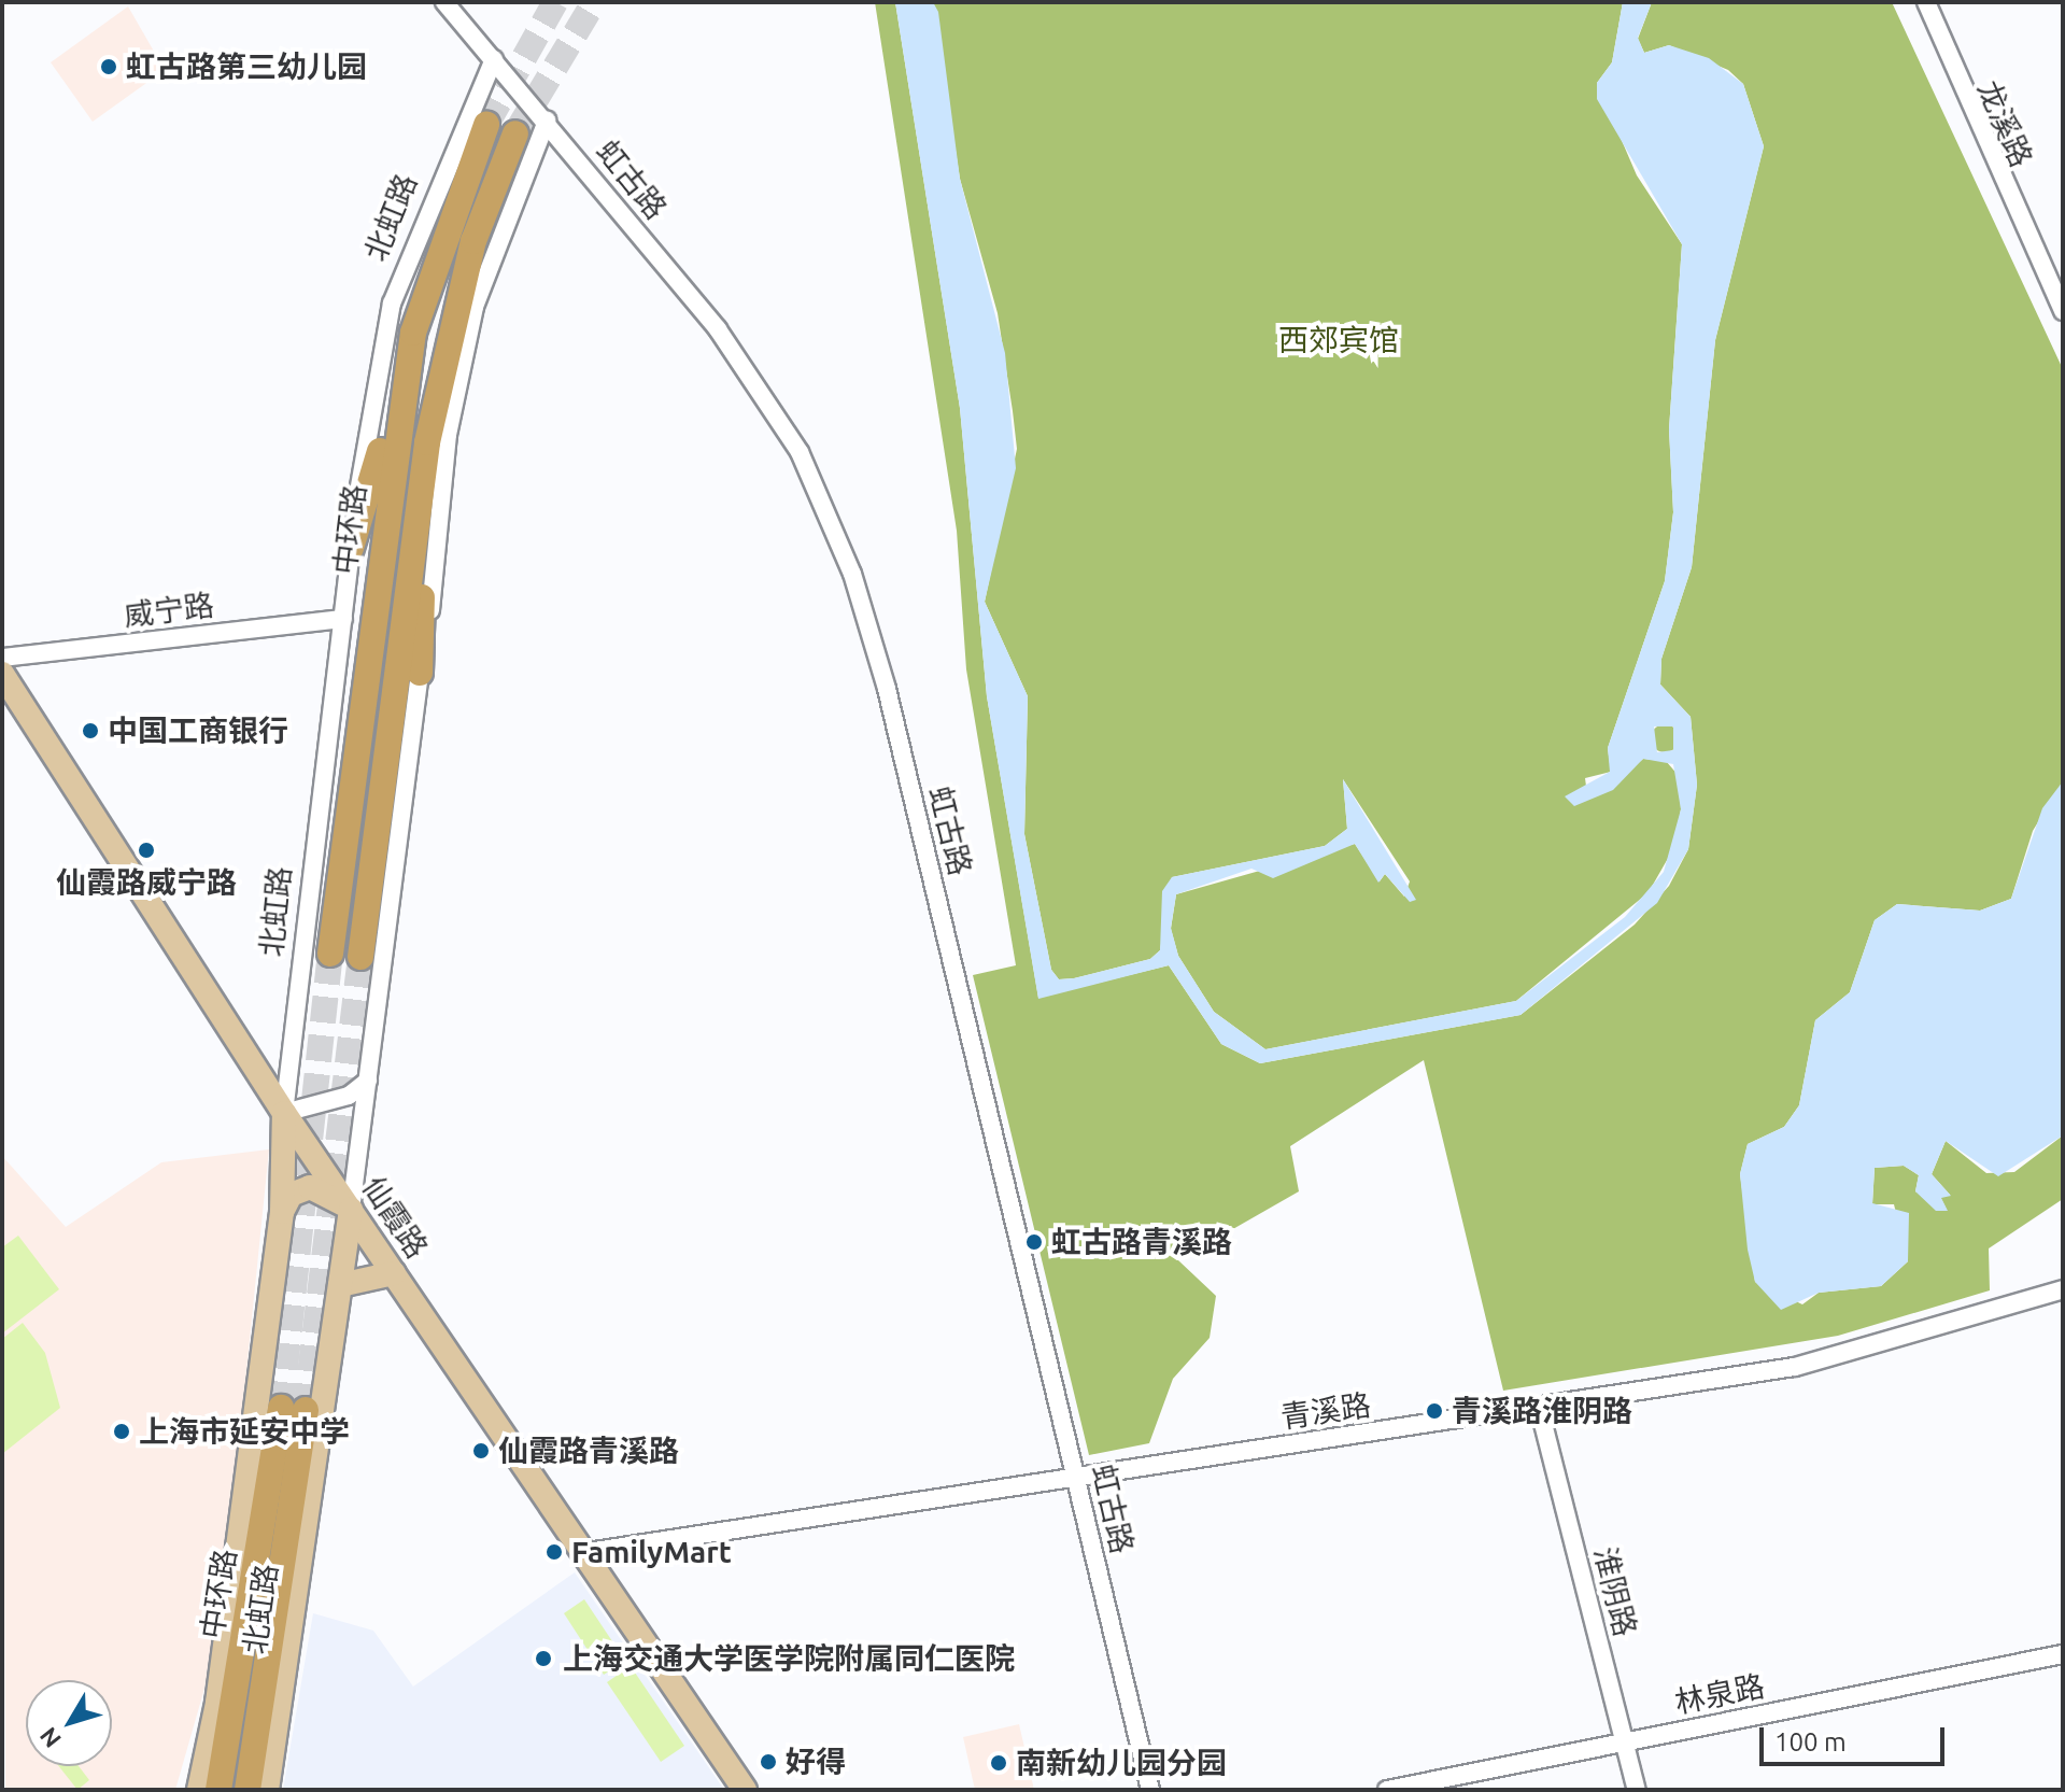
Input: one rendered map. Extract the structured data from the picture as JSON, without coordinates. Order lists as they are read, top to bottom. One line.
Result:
{"streets":{"highway":["中环路"],"main road":["北虹路","仙霞路"],"street":["龙溪路","虹古路","威宁路","青溪路","淮阴路","林泉路"]},"crossings":[["虹古路","北虹路"],["虹古路","青溪路"],["北虹路","威宁路"],["北虹路","仙霞路"],["仙霞路","青溪路"],["青溪路","淮阴路"],["淮阴路","林泉路"]],"parks":["西郊宾馆"],"places":["虹古路第三幼儿园","中国工商银行","仙霞路威宁路","虹古路青溪路","青溪路淮阴路","上海市延安中学","仙霞路青溪路","FamilyMart","上海交通大学医学院附属同仁医院","好得","南新幼儿园分园"],"scale_bar":"100 m","north":"bottom left"}
